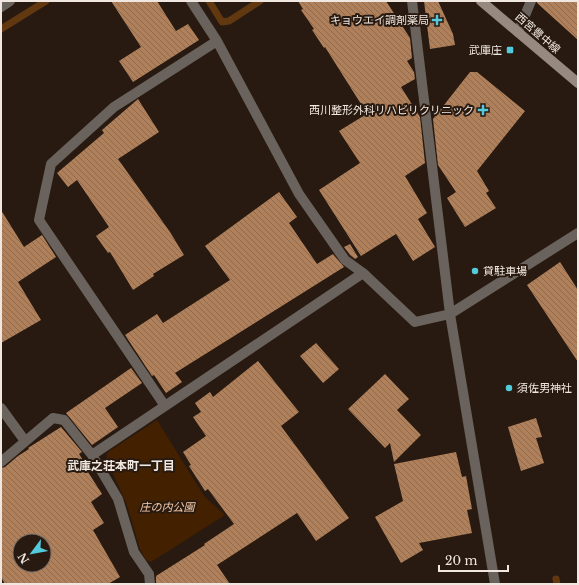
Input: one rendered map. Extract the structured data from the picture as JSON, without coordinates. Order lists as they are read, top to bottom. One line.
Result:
{"streets":{"main road":["西宮豊中線"]},"districts":["武庫之荘本町一丁目"],"parks":["庄の内公園"],"places":{"health":["キョウエイ調剤薬局","西川整形外科リハビリクリニック"],"transit":["武庫庄"],"other":["貸駐車場","須佐男神社"]},"scale_bar":"20 m","north":"bottom left"}
